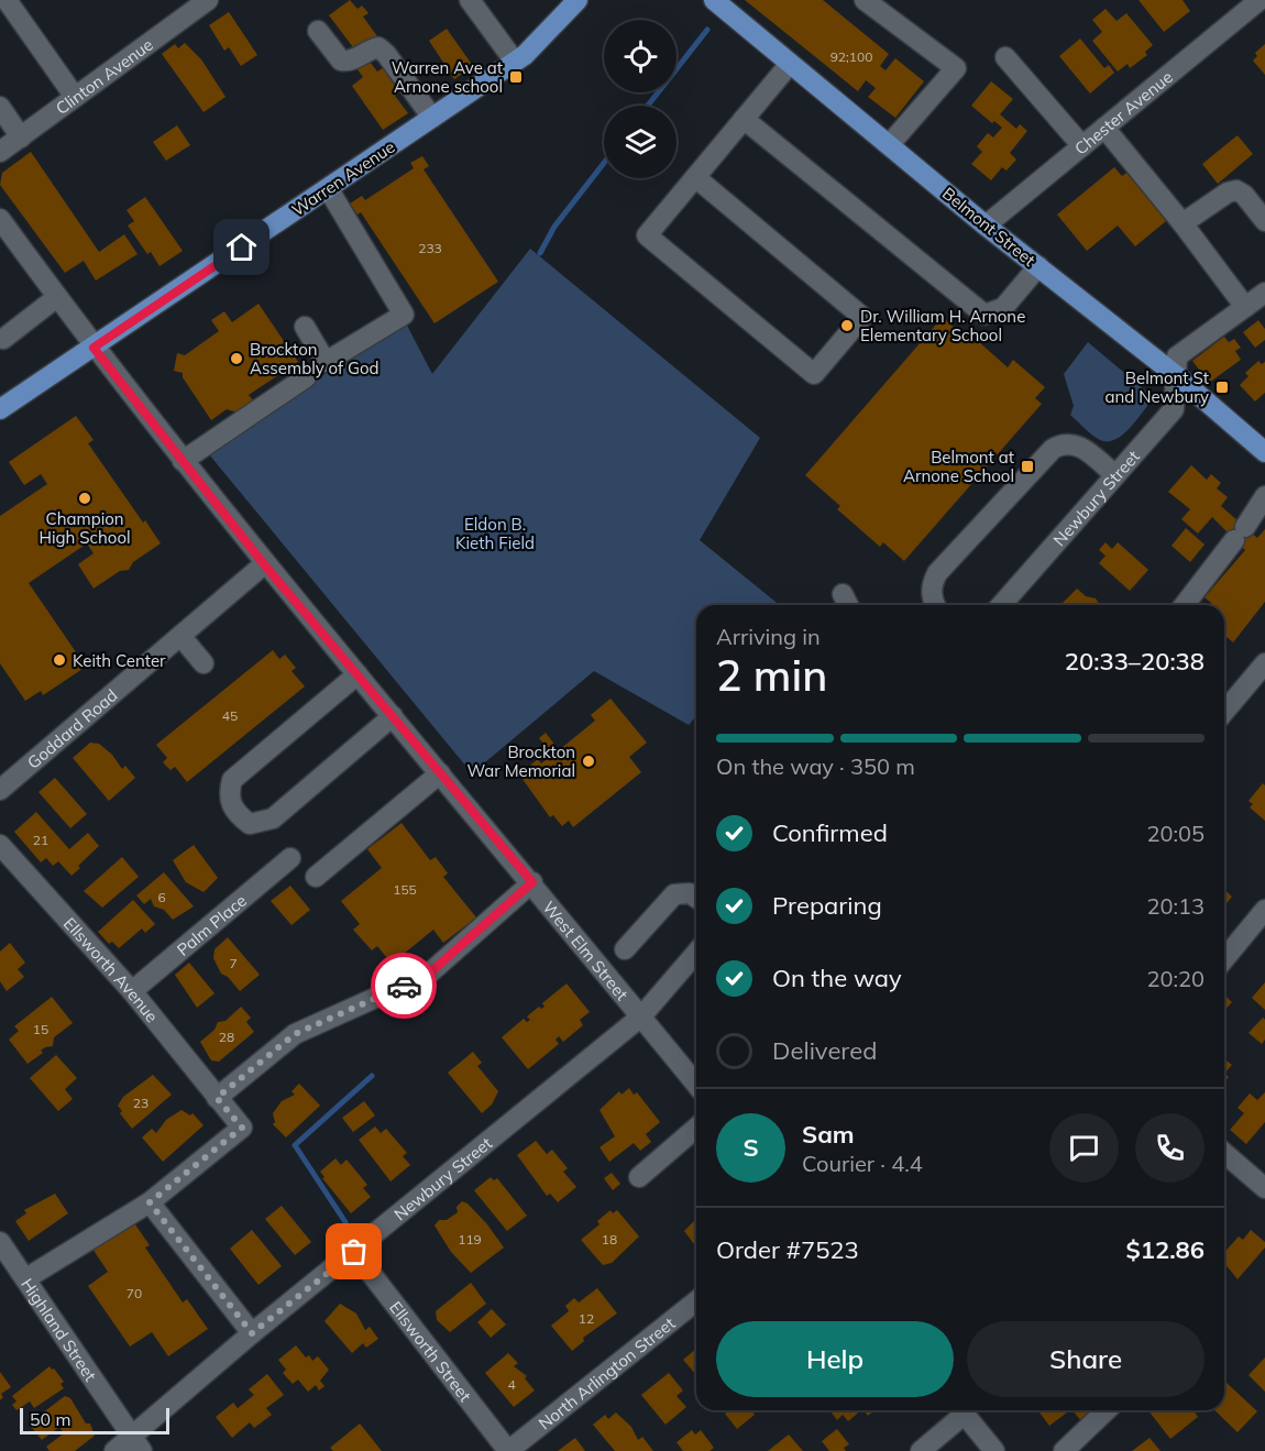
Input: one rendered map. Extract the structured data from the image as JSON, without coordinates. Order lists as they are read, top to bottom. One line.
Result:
{"streets":{"main road":["Warren Avenue","Belmont Street"],"street":["Clinton Avenue","Chester Avenue","Newbury Street","Goddard Road","Palm Place","West Elm Street","Ellsworth Avenue","Highland Street","Ellsworth Street","North Arlington Street"]},"crossings":[["Chester Avenue","Belmont Street"],["Warren Avenue","West Elm Street"],["Belmont Street","Newbury Street"],["Newbury Street","West Elm Street"],["Newbury Street","Highland Street"],["Newbury Street","Ellsworth Street"],["Goddard Road","West Elm Street"],["Palm Place","Ellsworth Avenue"],["Ellsworth Street","North Arlington Street"]],"parks":["Eldon B. Kieth Field"],"places":{"transit":["Warren Ave at Arnone school","Belmont St and Newbury","Belmont at Arnone School"],"other":["Dr. William H. Arnone Elementary School","Brockton Assembly of God","Champion High School","Keith Center","Brockton War Memorial"]},"house_numbers":["92;100","233","45","21","155","6","7","15","28","23","119","18","70","12","4"],"scale_bar":"50 m","page":{"heading":["2 min","Arriving in","20:33–20:38"],"panel":["Sam","Courier · 4.4","Order #7523","$12.86"],"bar":"On the way · 350 m","list":[["Confirmed","20:05"],["Preparing","20:13"],["On the way","20:20"],"Delivered"],"round":"S","buttons":["Help","Share"],"scale":"50 m"}}
